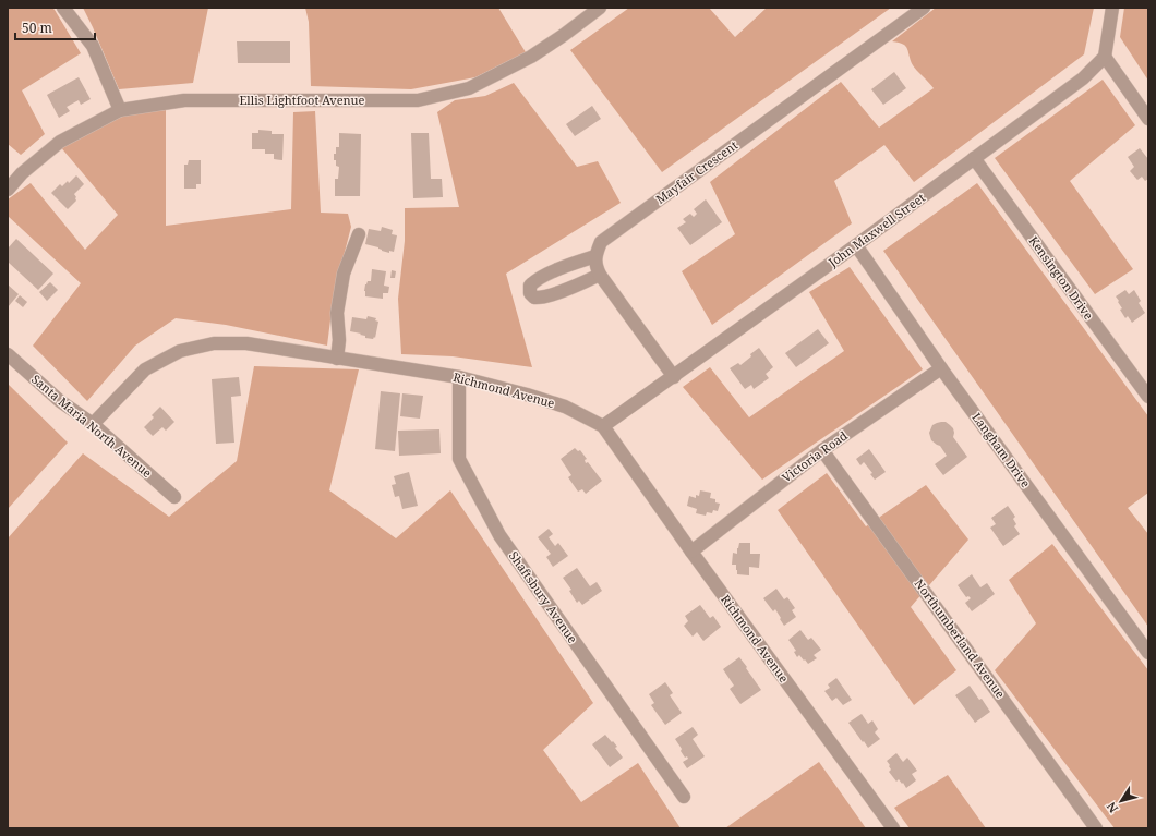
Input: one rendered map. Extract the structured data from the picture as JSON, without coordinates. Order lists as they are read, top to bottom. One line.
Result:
{"streets":{"street":["Ellis Lightfoot Avenue","Mayfair Crescent","John Maxwell Street","Kensington Drive","Richmond Avenue","Santa Maria North Avenue","Langham Drive","Victoria Road","Shaftsbury Avenue","Northumberland Avenue"]},"crossings":[["John Maxwell Street","Kensington Drive"],["John Maxwell Street","Richmond Avenue"],["John Maxwell Street","Langham Drive"],["Richmond Avenue","Santa Maria North Avenue"],["Richmond Avenue","Victoria Road"],["Richmond Avenue","Shaftsbury Avenue"],["Langham Drive","Victoria Road"],["Victoria Road","Northumberland Avenue"]],"scale_bar":"50 m","north":"bottom left"}
